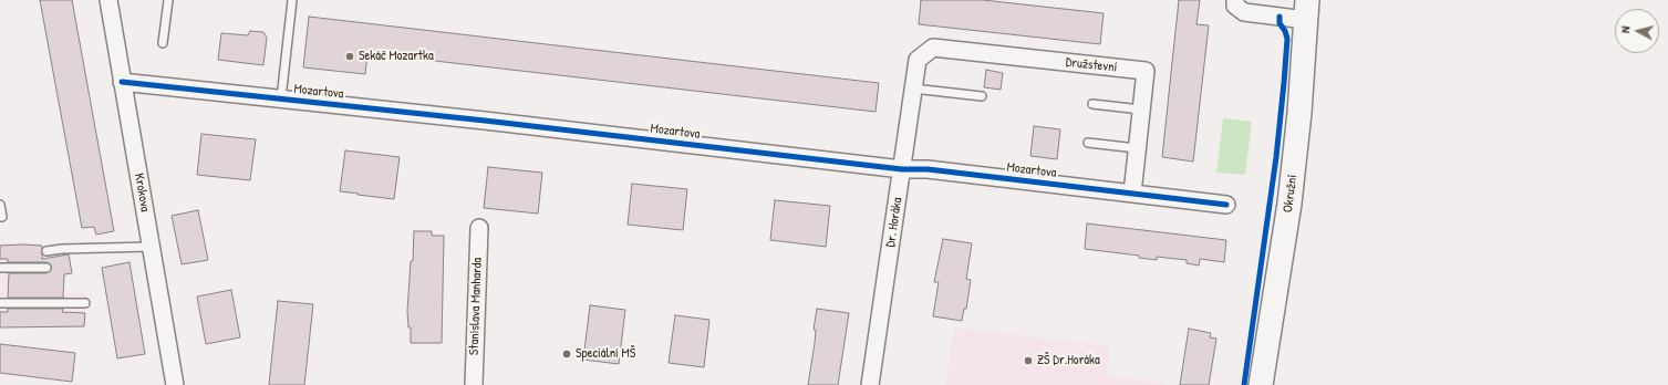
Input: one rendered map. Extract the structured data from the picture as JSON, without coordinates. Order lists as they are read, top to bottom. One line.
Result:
{"streets":{"street":["Družstevní","Mozartova","Krokova","Okružní","Dr. Horáka","Stanislava Manharda"]},"crossings":[["Družstevní","Mozartova"],["Družstevní","Dr. Horáka"],["Mozartova","Krokova"],["Mozartova","Dr. Horáka"]],"places":["Sekáč Mozartka","Speciální MŠ","ZŠ Dr.Horáka"],"north":"left"}
